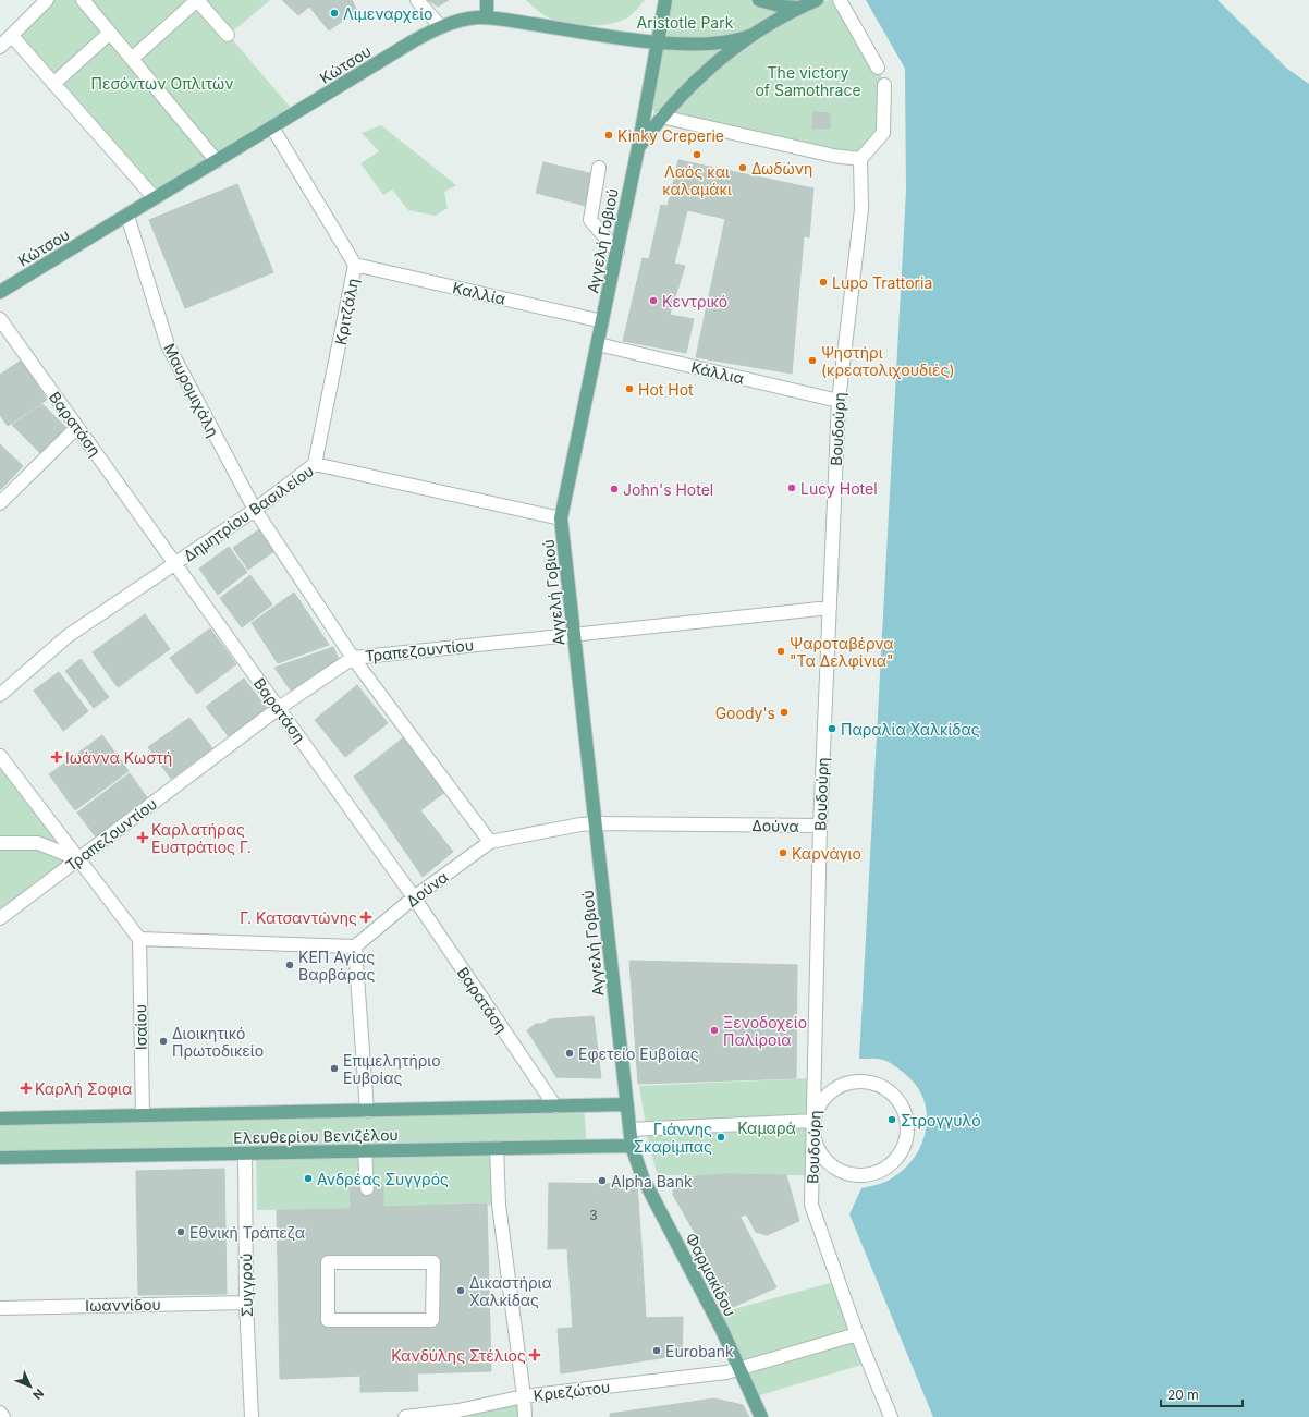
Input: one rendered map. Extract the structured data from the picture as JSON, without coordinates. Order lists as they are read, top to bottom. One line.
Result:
{"streets":{"main road":["Κώτσου","Αγγελή Γοβιού","Ελευθερίου Βενιζέλου","Φαρμακίδου"],"street":["Καλλία","Κριτζάλη","Κάλλια","Μαυρομιχάλη","Βαρατάση","Βουδούρη","Δημητρίου Βασιλείου","Τραπεζουντίου","Δούνα","Ισαίου","Συγγρού","Ιωαννίδου","Κριεζώτου"]},"crossings":[["Κώτσου","Αγγελή Γοβιού"],["Κώτσου","Κριτζάλη"],["Κώτσου","Μαυρομιχάλη"],["Αγγελή Γοβιού","Καλλία"],["Αγγελή Γοβιού","Κάλλια"],["Αγγελή Γοβιού","Δημητρίου Βασιλείου"],["Αγγελή Γοβιού","Τραπεζουντίου"],["Αγγελή Γοβιού","Δούνα"],["Αγγελή Γοβιού","Ελευθερίου Βενιζέλου"],["Αγγελή Γοβιού","Φαρμακίδου"],["Καλλία","Κριτζάλη"],["Κριτζάλη","Δημητρίου Βασιλείου"],["Κάλλια","Βουδούρη"],["Μαυρομιχάλη","Δημητρίου Βασιλείου"],["Μαυρομιχάλη","Τραπεζουντίου"],["Μαυρομιχάλη","Δούνα"],["Βαρατάση","Δημητρίου Βασιλείου"],["Βαρατάση","Τραπεζουντίου"],["Βαρατάση","Δούνα"],["Βαρατάση","Ελευθερίου Βενιζέλου"],["Βουδούρη","Τραπεζουντίου"],["Βουδούρη","Δούνα"],["Βουδούρη","Κριεζώτου"],["Ισαίου","Ελευθερίου Βενιζέλου"],["Ελευθερίου Βενιζέλου","Φαρμακίδου"],["Ελευθερίου Βενιζέλου","Συγγρού"],["Φαρμακίδου","Κριεζώτου"],["Συγγρού","Ιωαννίδου"]],"parks":["Aristotle Park","The victory of Samothrace","Πεσόντων Οπλιτών","Καμαρά"],"places":{"other":["Λιμεναρχείο","Kinky Creperie","Λαός και καλαμάκι","Δωδώνη","Lupo Trattoria","Κεντρικό","Ψηστήρι (κρεατολιχουδιές)","Hot Hot","Lucy Hotel","John's Hotel","Ψαροταβέρνα \"Τα Δελφίνια\"","Goody's","Παραλία Χαλκίδας","Καρνάγιο","ΚΕΠ Αγίας Βαρβάρας","Ξενοδοχείο Παλίροια","Διοικητικό Πρωτοδικείο","Εφετείο Ευβοίας","Επιμελητήριο Ευβοίας","Στρογγυλό","Γιάννης Σκαρίμπας","Ανδρέας Συγγρός","Alpha Bank","Εθνική Τράπεζα","Δικαστήρια Χαλκίδας","Eurobank"],"health":["Ιωάννα Κωστή","Καρλατήρας Ευστράτιος Γ.","Γ. Κατσαντώνης","Καρλή Σοφια","Κανδύλης Στέλιος"]},"house_numbers":["3"],"scale_bar":"20 m","north":"bottom right"}
